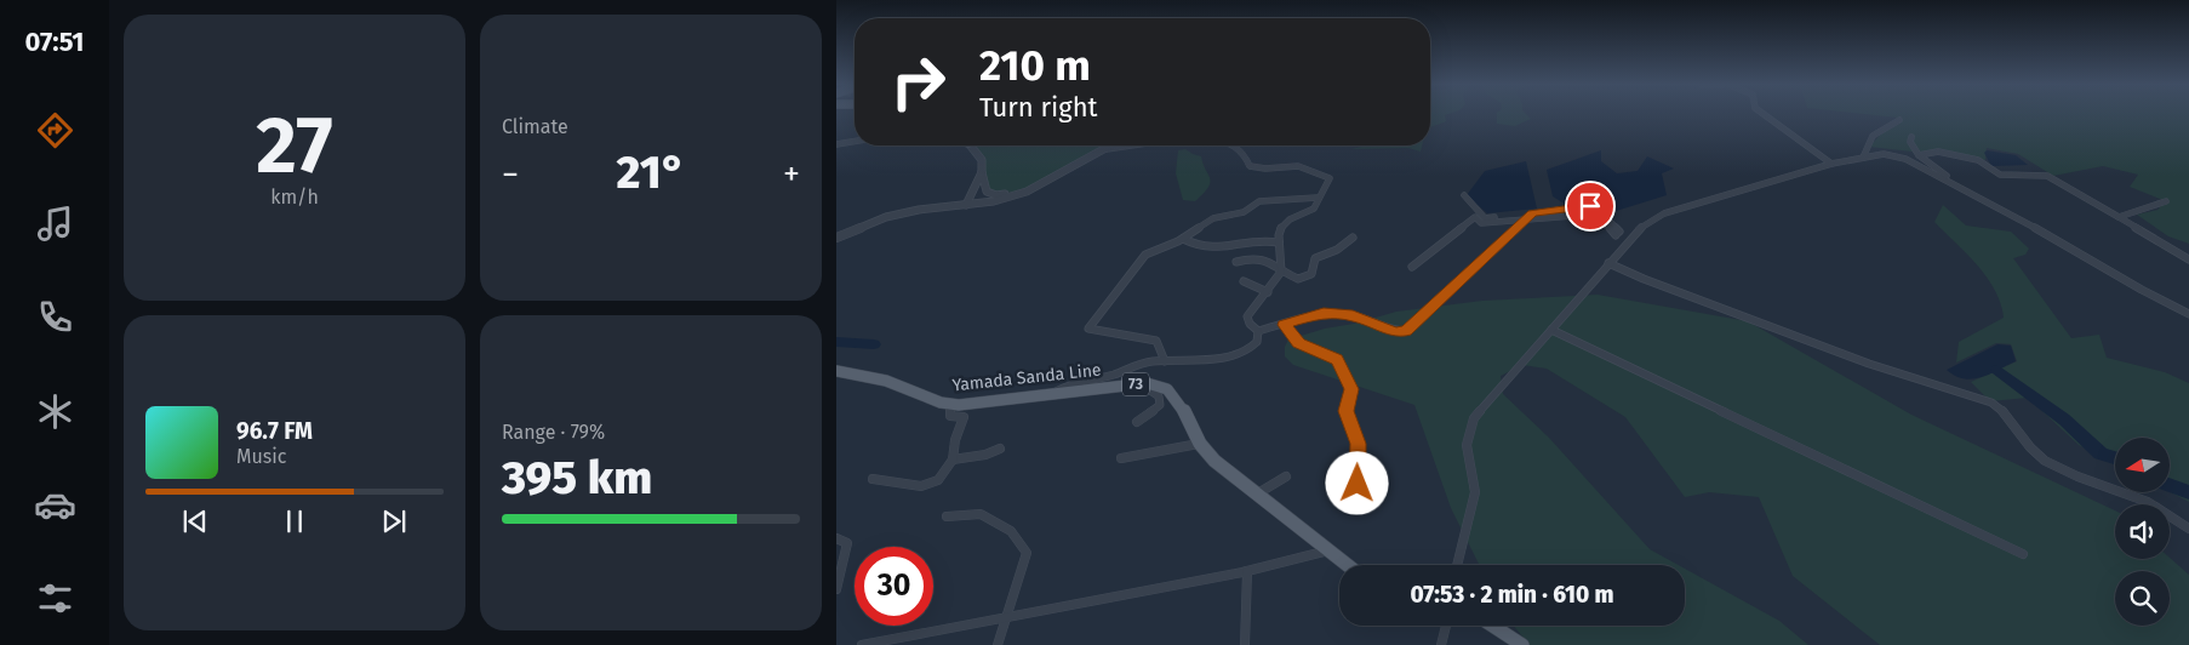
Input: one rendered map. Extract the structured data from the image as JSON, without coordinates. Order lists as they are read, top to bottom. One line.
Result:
{"streets":{"main road":["Yamada Sanda Line","73"]},"north":"left","page":{"tabs":"07:51","tile":[["27","km/h"],"Climate",["Range · 79%","395 km"]],"turn":["210 m","Turn right"],"heat":["−","21°","+"],"song":["96.7 FM","Music"],"limit":"30","trip":"07:53 · 2 min · 610 m"}}
